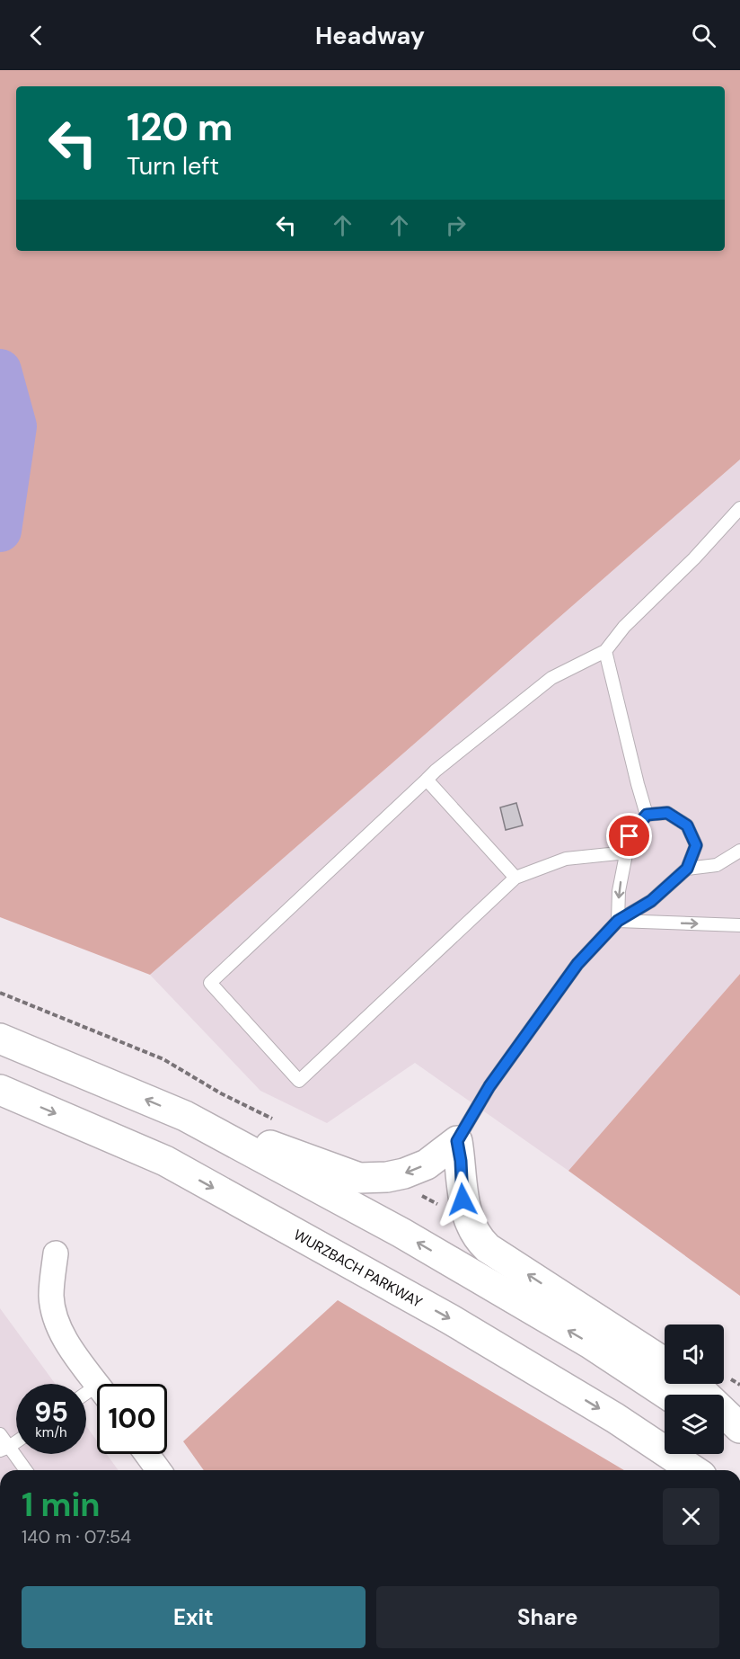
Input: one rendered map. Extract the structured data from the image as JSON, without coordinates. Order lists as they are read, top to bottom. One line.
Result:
{"streets":{"highway":["WURZBACH PARKWAY"]},"page":{"header":"Headway","turn":["120 m","Turn left"],"speed":"95 km/h","limit":"100","heading":["1 min","140 m · 07:54"],"buttons":["Exit","Share"]}}
